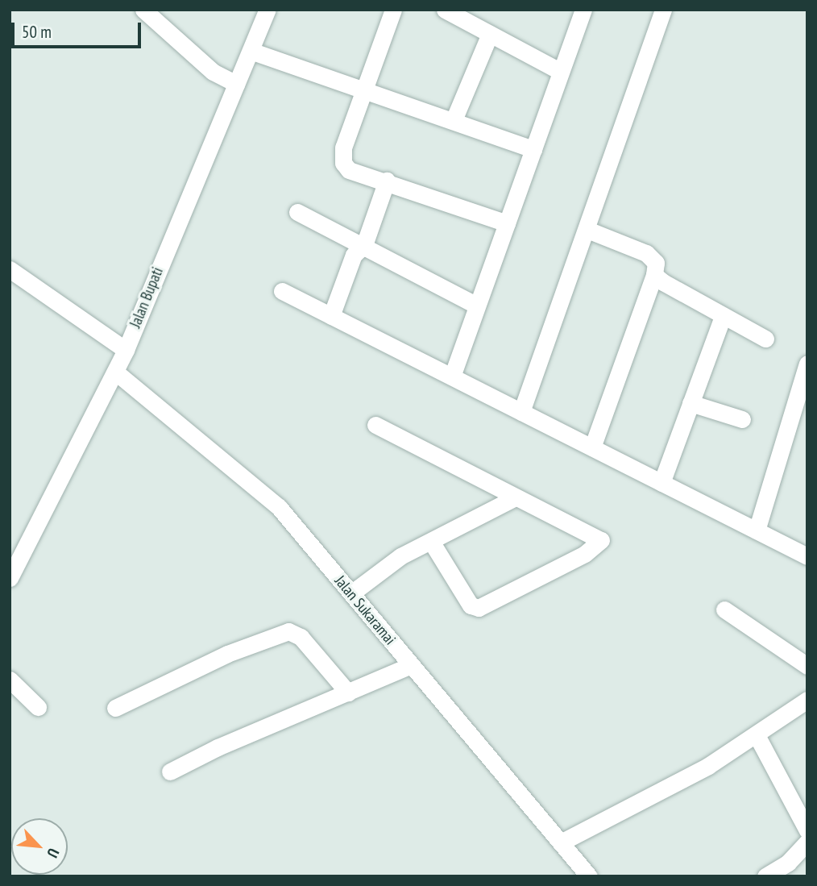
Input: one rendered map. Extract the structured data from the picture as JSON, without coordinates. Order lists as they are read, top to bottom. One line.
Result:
{"streets":{"street":["Jalan Bupati","Jalan Sukaramai"]},"crossings":[["Jalan Bupati","Jalan Sukaramai"]],"scale_bar":"50 m","north":"bottom right"}
